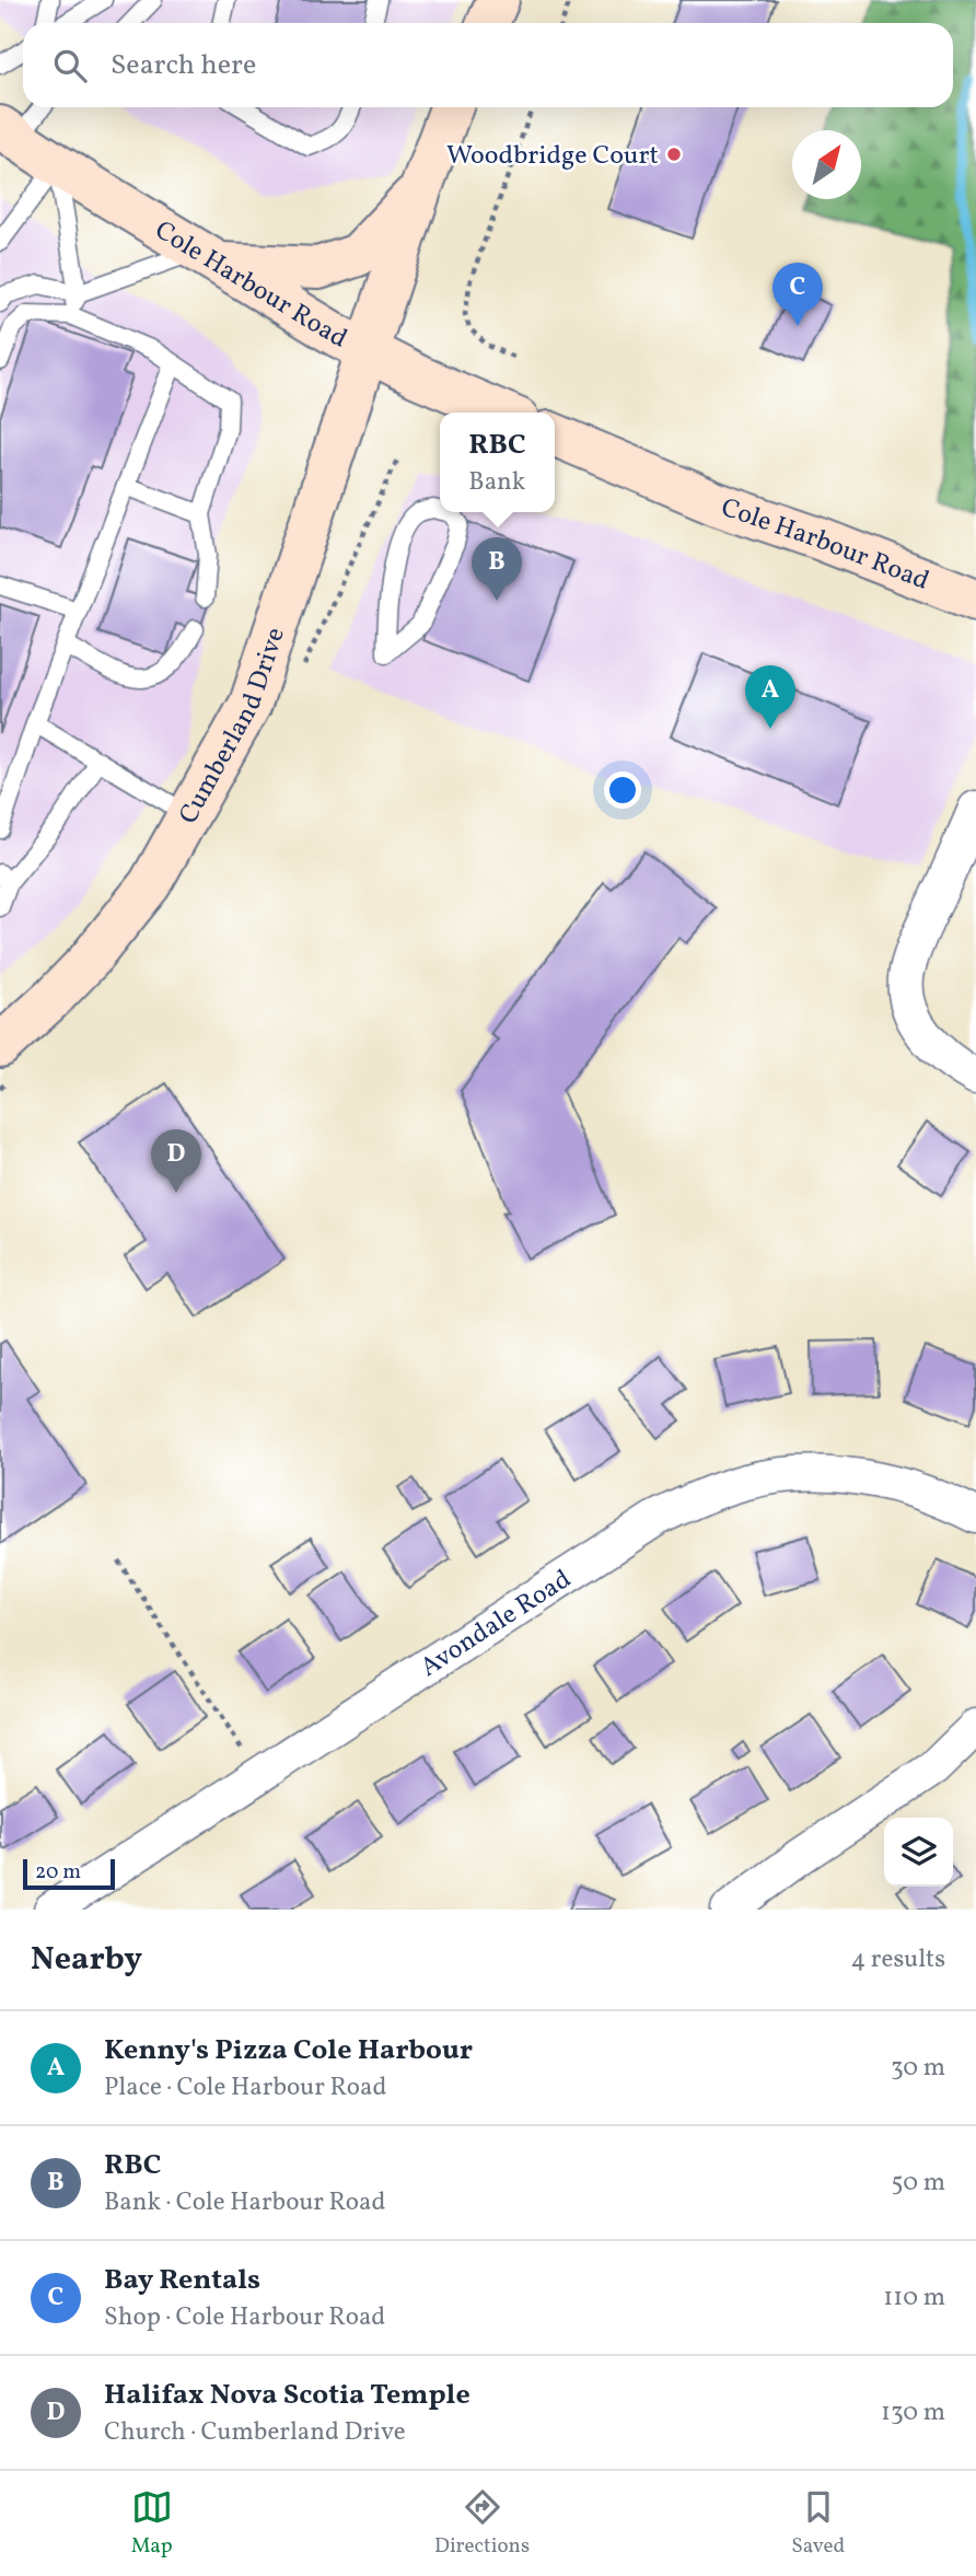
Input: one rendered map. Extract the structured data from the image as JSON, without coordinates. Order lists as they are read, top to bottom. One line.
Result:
{"streets":{"main road":["Cole Harbour Road","Cumberland Drive"],"street":["Avondale Road"]},"crossings":[["Cole Harbour Road","Cumberland Drive"]],"places":["Woodbridge Court"],"scale_bar":"20 m","north":"top right","page":{"search":"Search here","pins":["C","B","A","D"],"popup":["RBC","Bank"],"scale":"20 m","heading":["Nearby","4 results"],"list":[{"mark":"A","name":"Kenny's Pizza Cole Harbour","note":"Place · Cole Harbour Road","value":"30 m"},{"mark":"B","name":"RBC","note":"Bank · Cole Harbour Road","value":"50 m"},{"mark":"C","name":"Bay Rentals","note":"Shop · Cole Harbour Road","value":"110 m"},{"mark":"D","name":"Halifax Nova Scotia Temple","note":"Church · Cumberland Drive","value":"130 m"}],"nav":["Map","Directions","Saved"]}}
